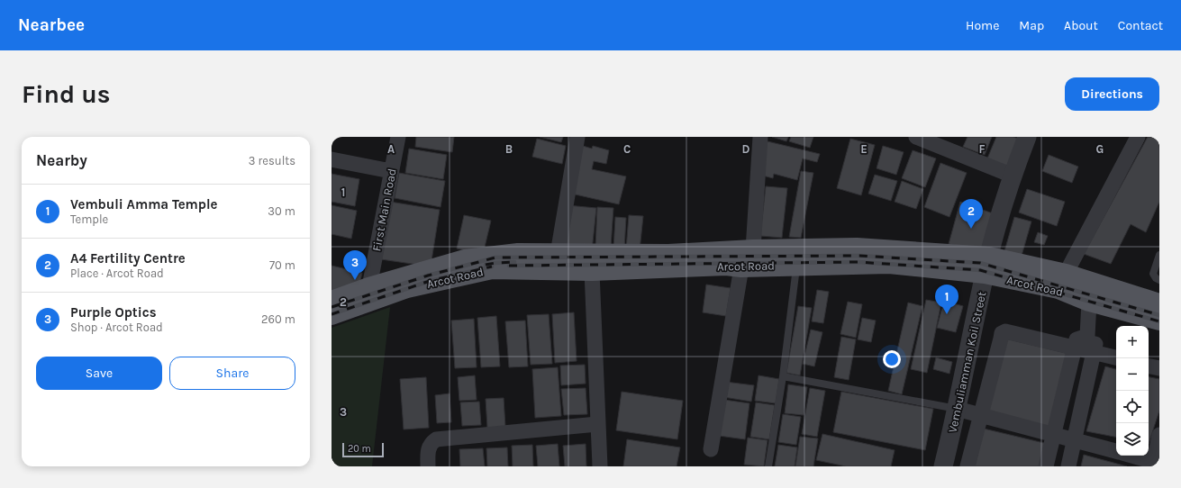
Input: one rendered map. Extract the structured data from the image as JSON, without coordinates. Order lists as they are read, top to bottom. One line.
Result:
{"streets":{"main road":["Arcot Road"],"street":["First Main Road","Vembuliamman Koil Street"]},"crossings":[["First Main Road","Arcot Road"],["Arcot Road","Vembuliamman Koil Street"]],"scale_bar":"20 m","page":{"header":"Nearbee","nav":["Home","Map","About","Contact"],"buttons":["Directions",["Save","Share"]],"title":"Find us","heading":["Nearby","3 results"],"list":[{"mark":"1","name":"Vembuli Amma Temple","note":"Temple","value":"30 m"},{"mark":"2","name":"A4 Fertility Centre","note":"Place · Arcot Road","value":"70 m"},{"mark":"3","name":"Purple Optics","note":"Shop · Arcot Road","value":"260 m"}],"pins":["2","3","1"],"map_buttons":["+","−"],"scale":"20 m"},"grid":{"columns":["A","B","C","D","E","F","G"],"rows":["1","2","3"]}}
